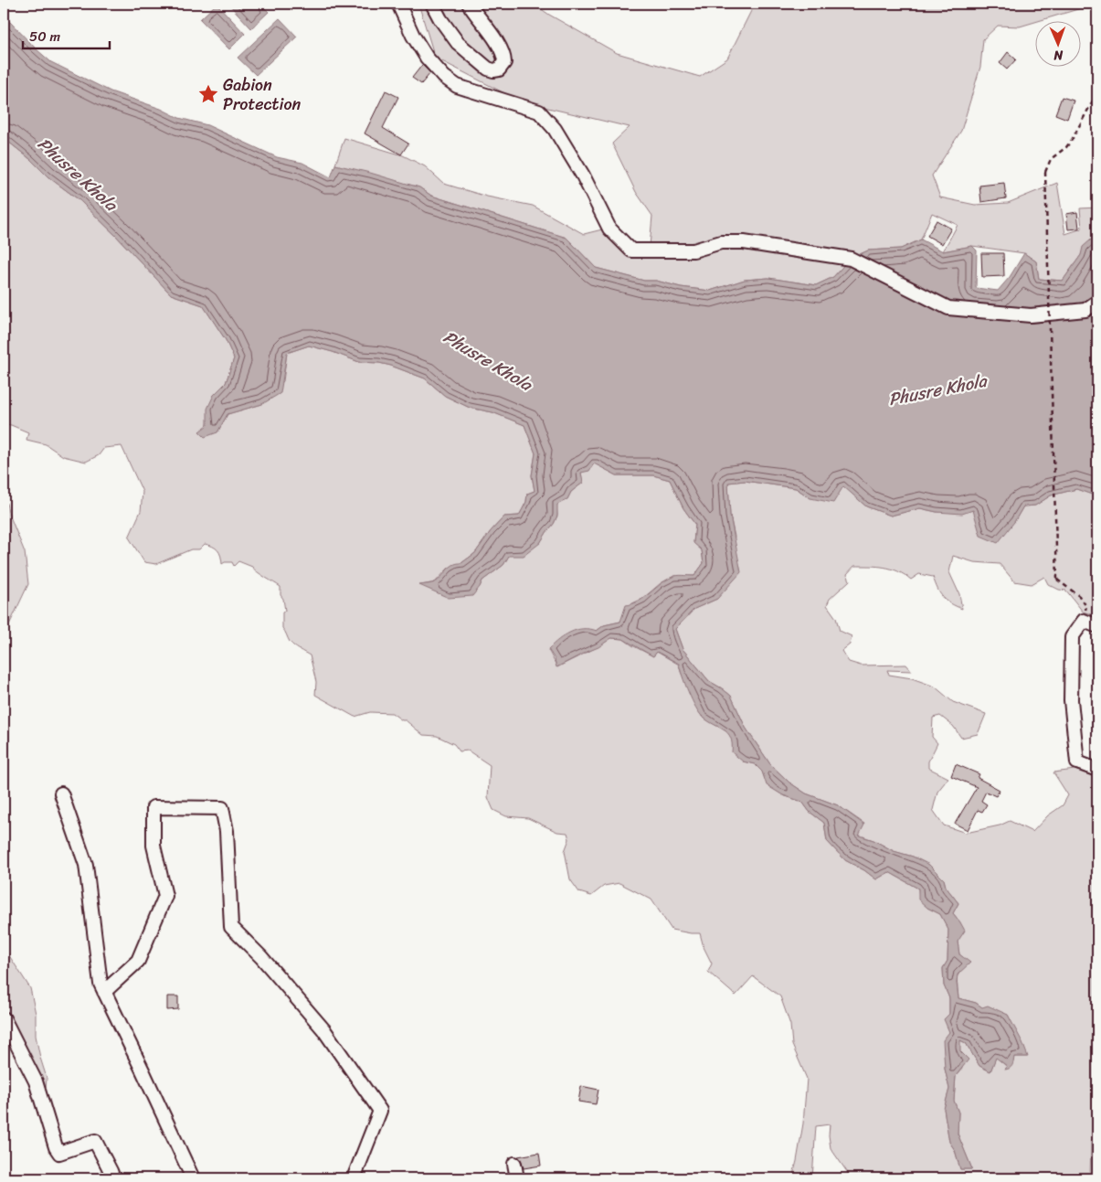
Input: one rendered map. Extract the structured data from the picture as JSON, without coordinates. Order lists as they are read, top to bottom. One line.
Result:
{"water":["Phusre Khola"],"places":{"place":["Gabion Protection"]},"scale_bar":"50 m","north":"bottom"}
